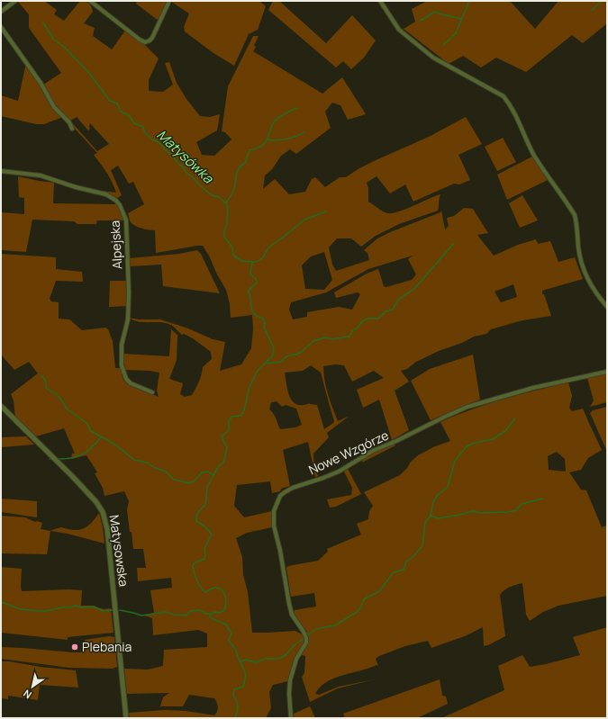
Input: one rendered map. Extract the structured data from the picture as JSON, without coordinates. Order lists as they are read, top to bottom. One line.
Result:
{"streets":{"street":["Alpejska","Nowe Wzgórze","Matysowska"]},"water":["Matysówka"],"places":["Plebania"],"north":"bottom left"}
